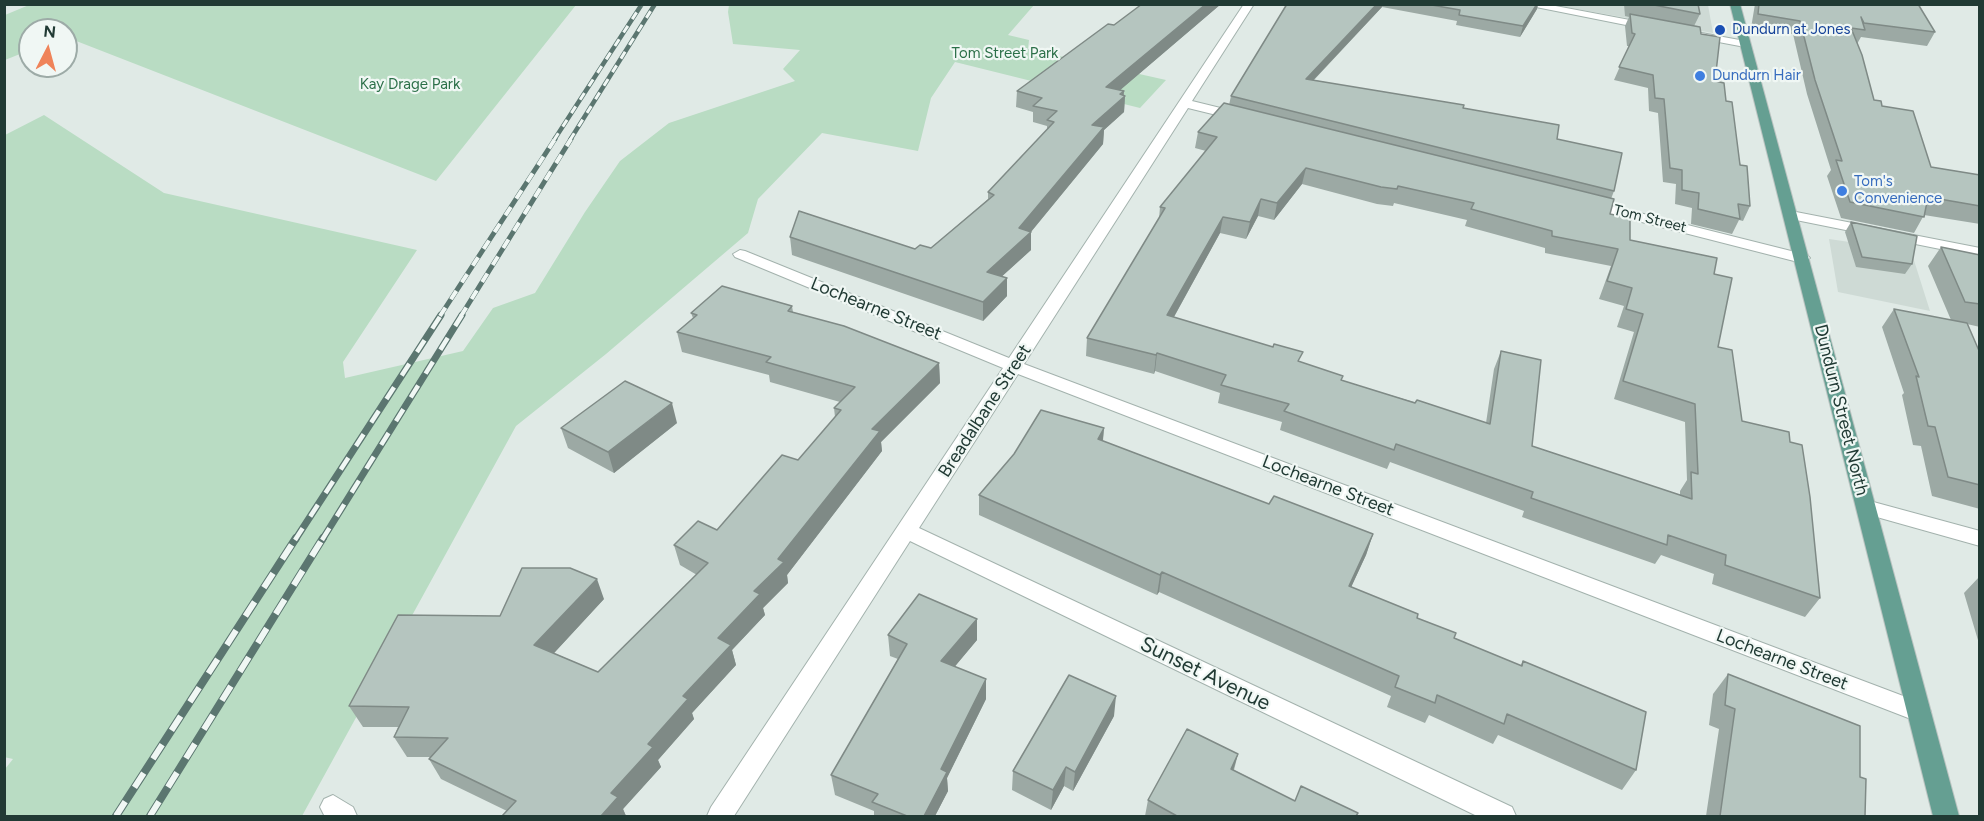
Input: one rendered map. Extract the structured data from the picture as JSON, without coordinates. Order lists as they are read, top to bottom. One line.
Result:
{"streets":{"main road":["Dundurn Street North"],"street":["Tom Street","Lochearne Street","Breadalbane Street","Sunset Avenue"]},"crossings":[["Tom Street","Dundurn Street North"],["Lochearne Street","Dundurn Street North"],["Lochearne Street","Breadalbane Street"],["Breadalbane Street","Sunset Avenue"]],"parks":["Tom Street Park","Kay Drage Park"],"places":["Dundurn at Jones","Dundurn Hair","Tom's Convenience"],"north":"top"}
